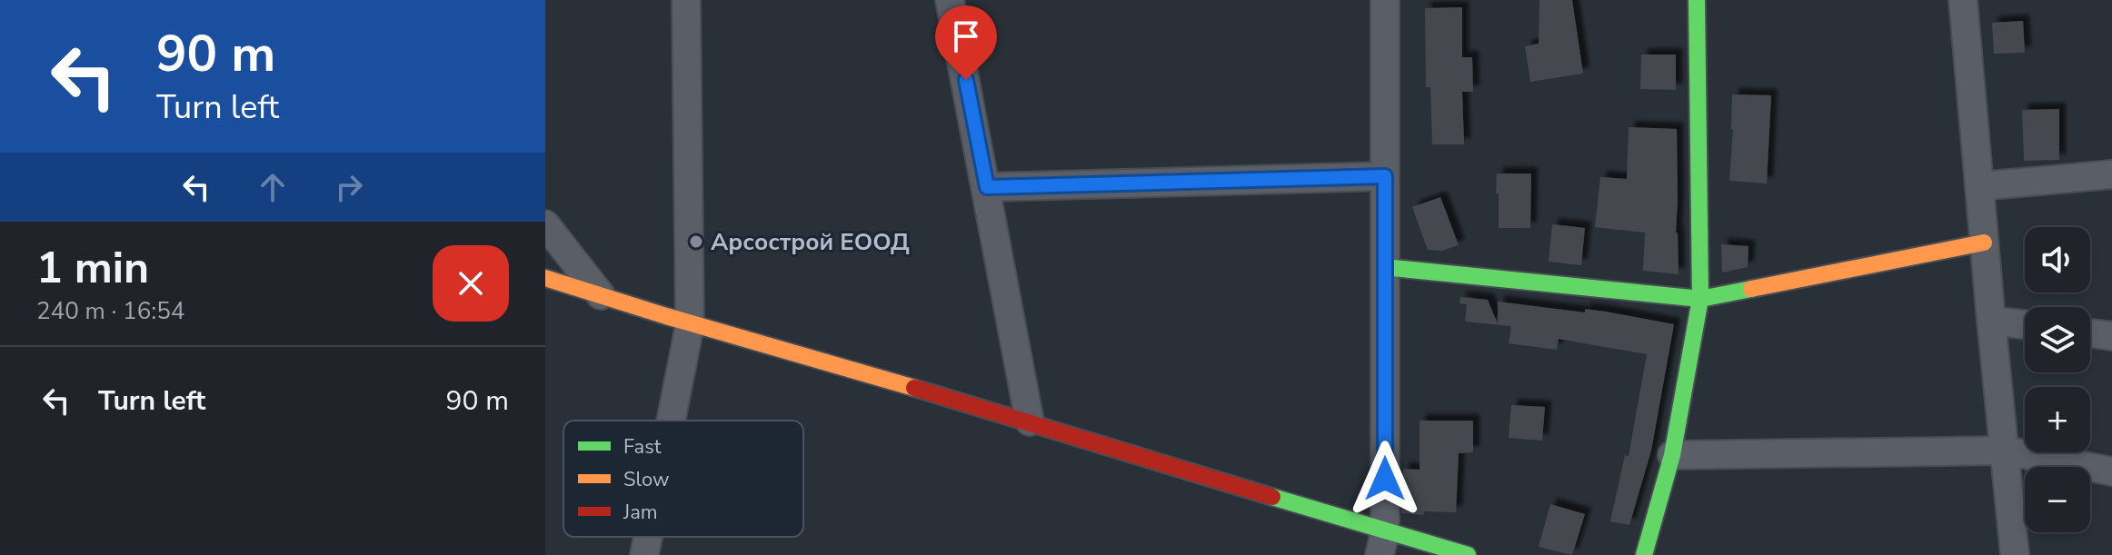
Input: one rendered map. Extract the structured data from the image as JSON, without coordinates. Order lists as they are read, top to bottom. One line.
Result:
{"places":["Арсострой ЕООД"],"legend":["Fast","Slow","Jam"],"page":{"turn":["90 m","Turn left"],"heading":["1 min","240 m · 16:54"],"map_buttons":["+","−"],"list":[{"name":"Turn left","value":"90 m"}]}}
